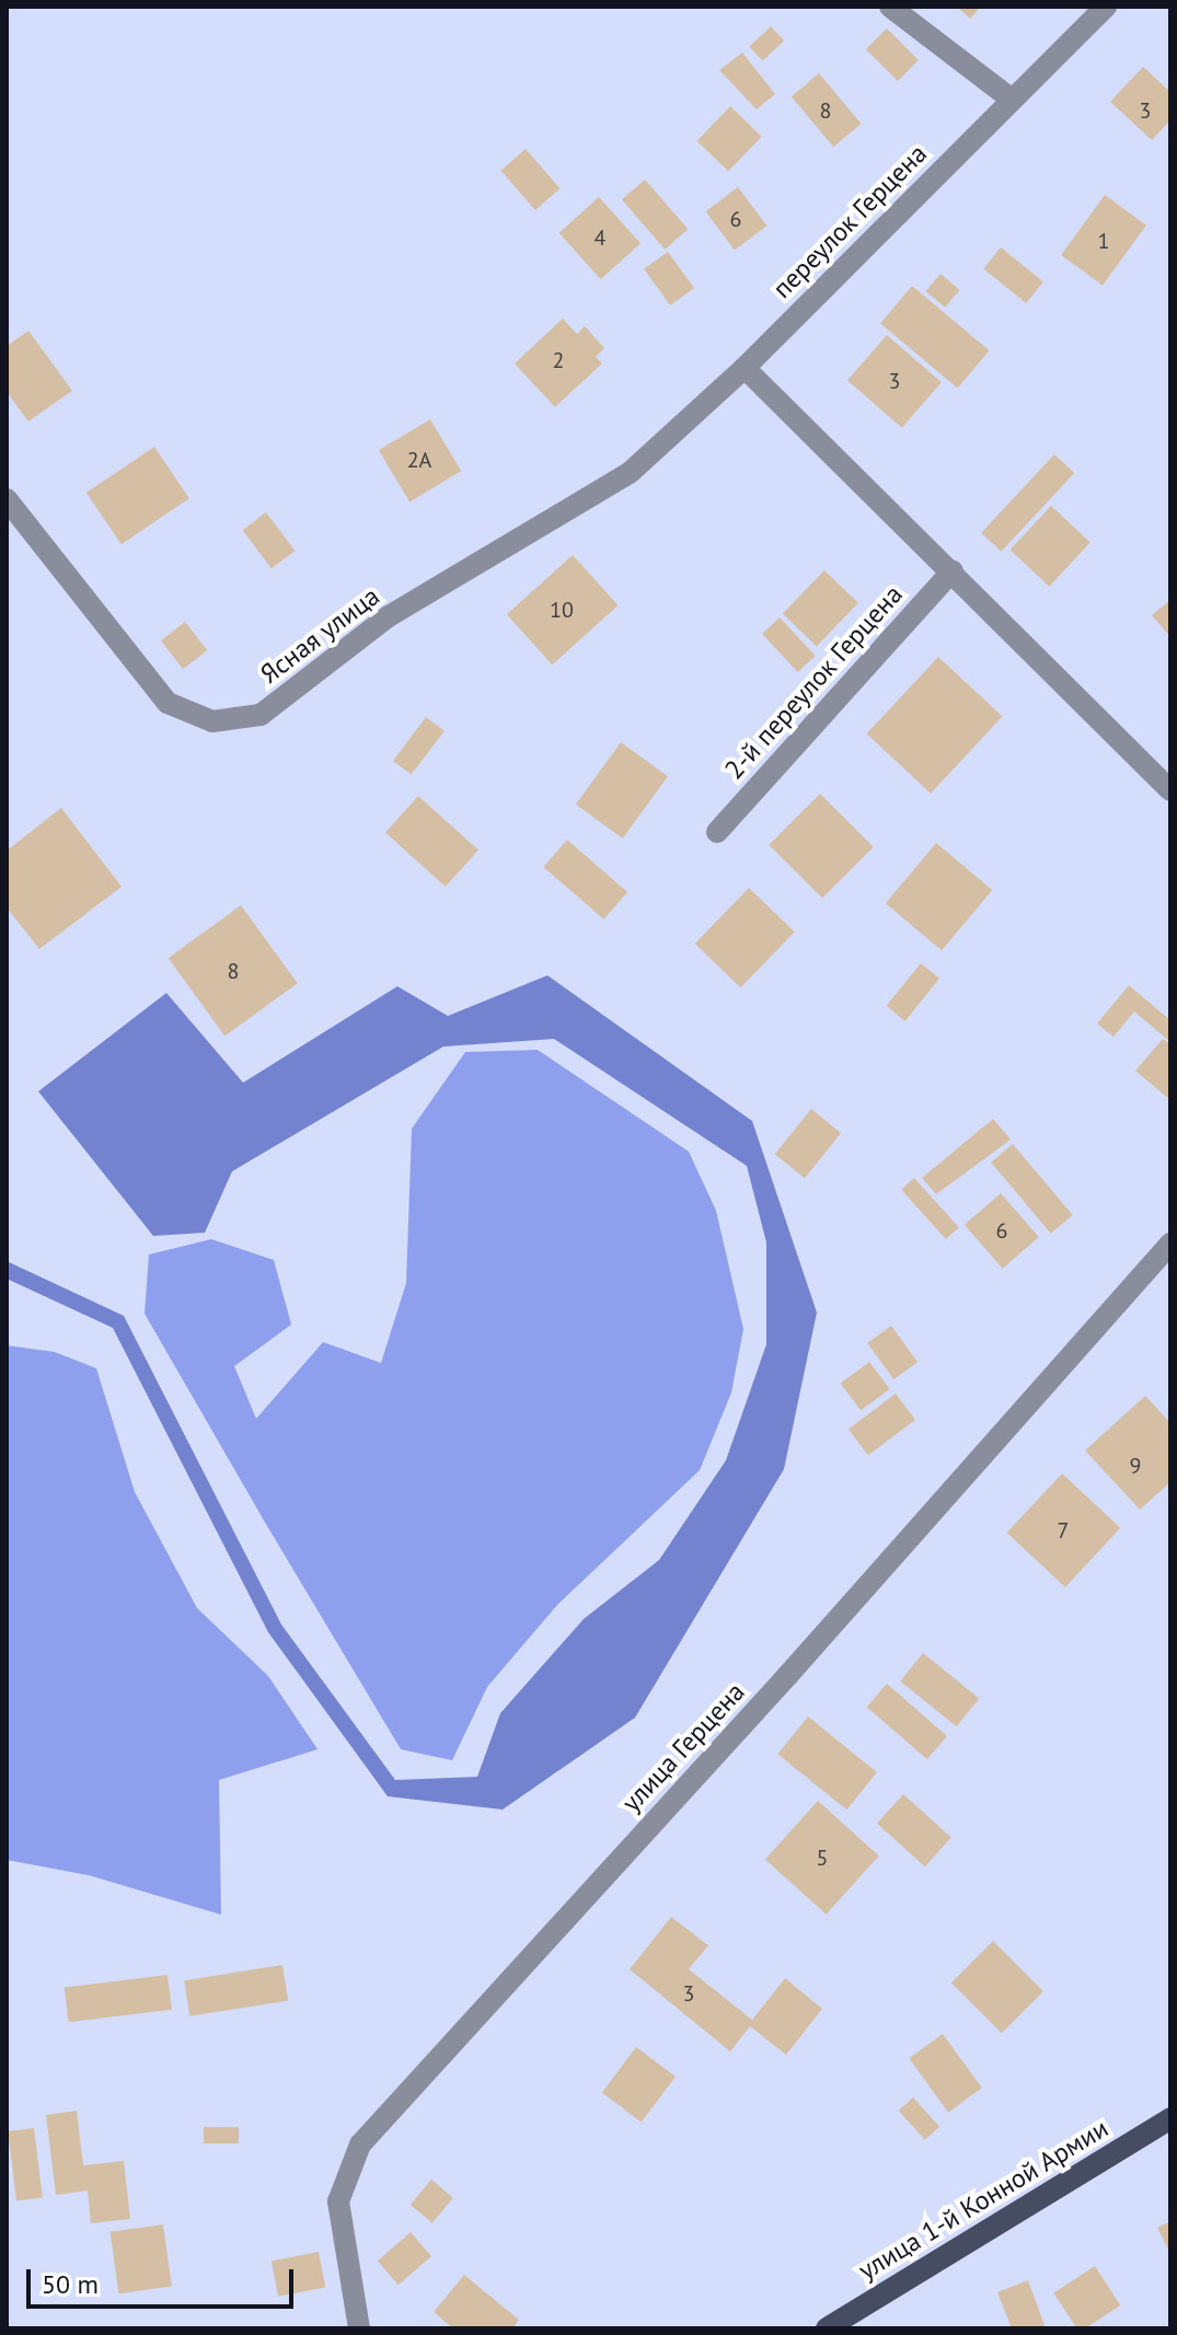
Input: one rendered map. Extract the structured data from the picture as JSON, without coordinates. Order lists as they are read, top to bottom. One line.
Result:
{"streets":{"main road":["улица 1-й Конной Армии"],"street":["переулок Герцена","Ясная улица","2-й переулок Герцена","улица Герцена"]},"crossings":[["переулок Герцена","Ясная улица"]],"house_numbers":["8","3","6","4","1","2","3","2А","10","8","6","9","7","5","3"],"scale_bar":"50 m"}
